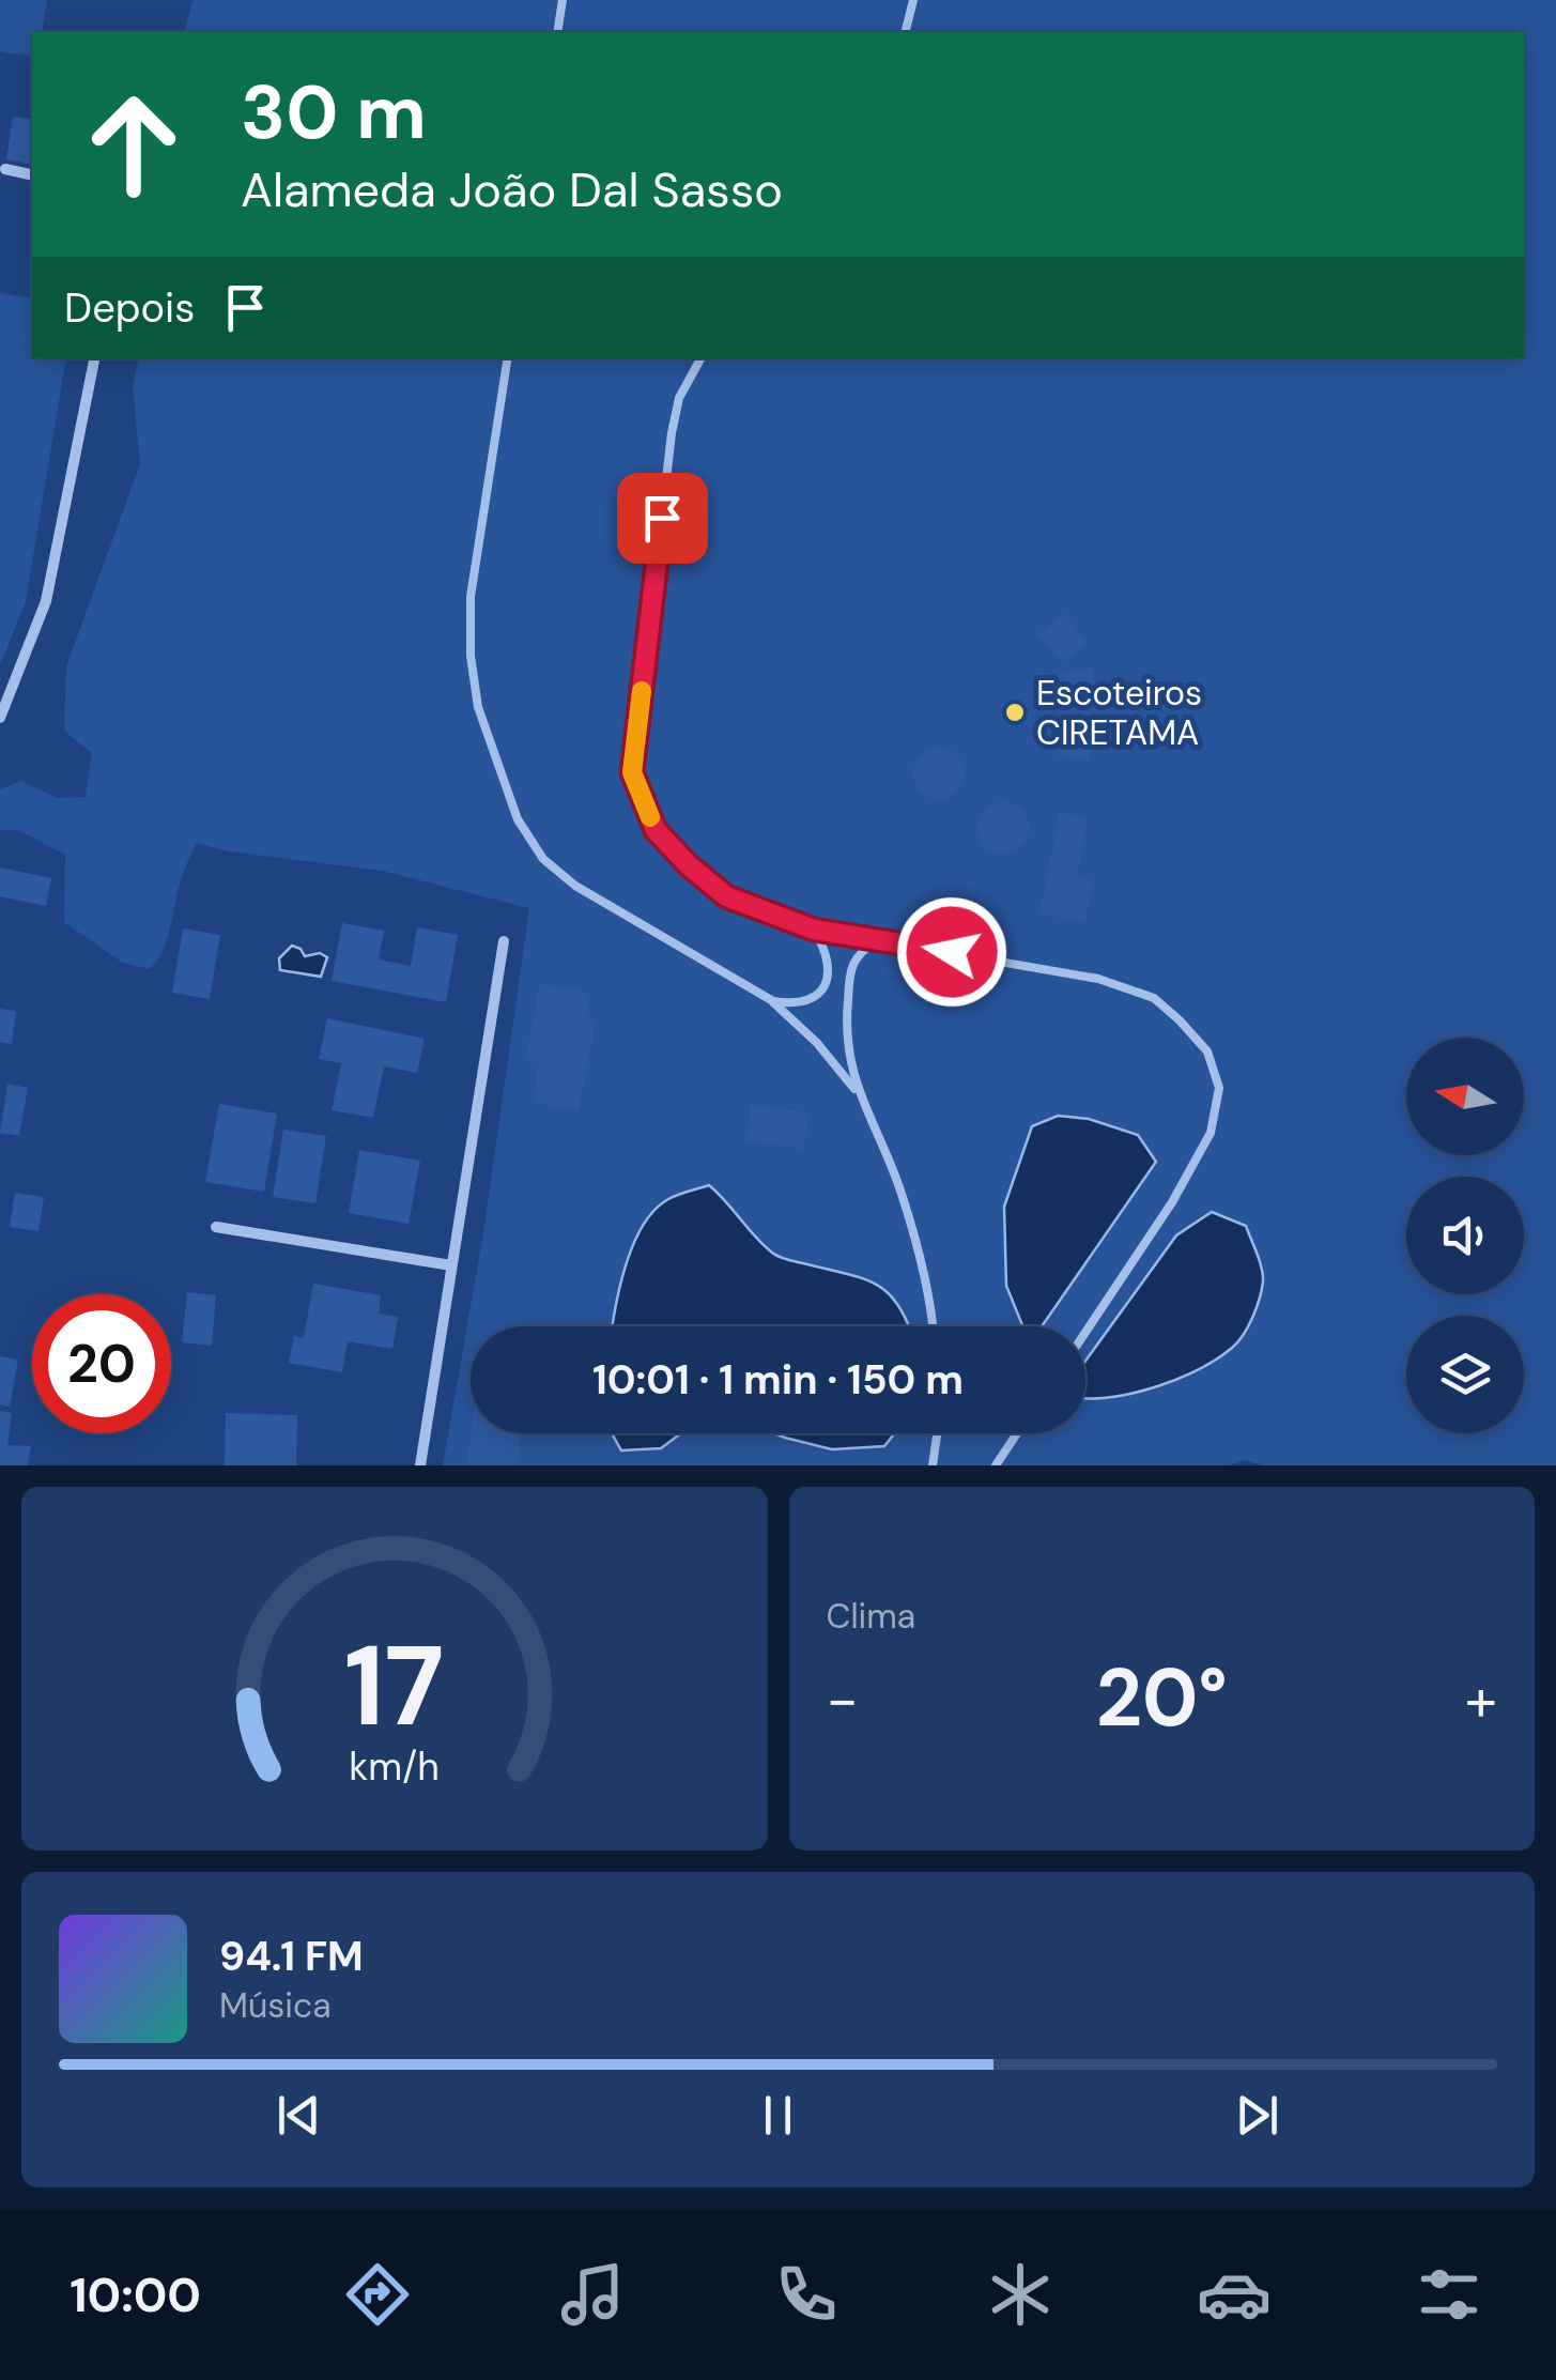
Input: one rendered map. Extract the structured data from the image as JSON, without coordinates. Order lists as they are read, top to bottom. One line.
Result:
{"places":["Escoteiros CIRETAMA"],"north":"left","page":{"turn":["30 m","Alameda João Dal Sasso"],"then":"Depois","limit":"20","trip":"10:01 · 1 min · 150 m","tile":"Clima","heat":["−","20°","+"],"song":["94.1 FM","Música"],"tabs":"10:00","gauge":["17","km/h"]}}
